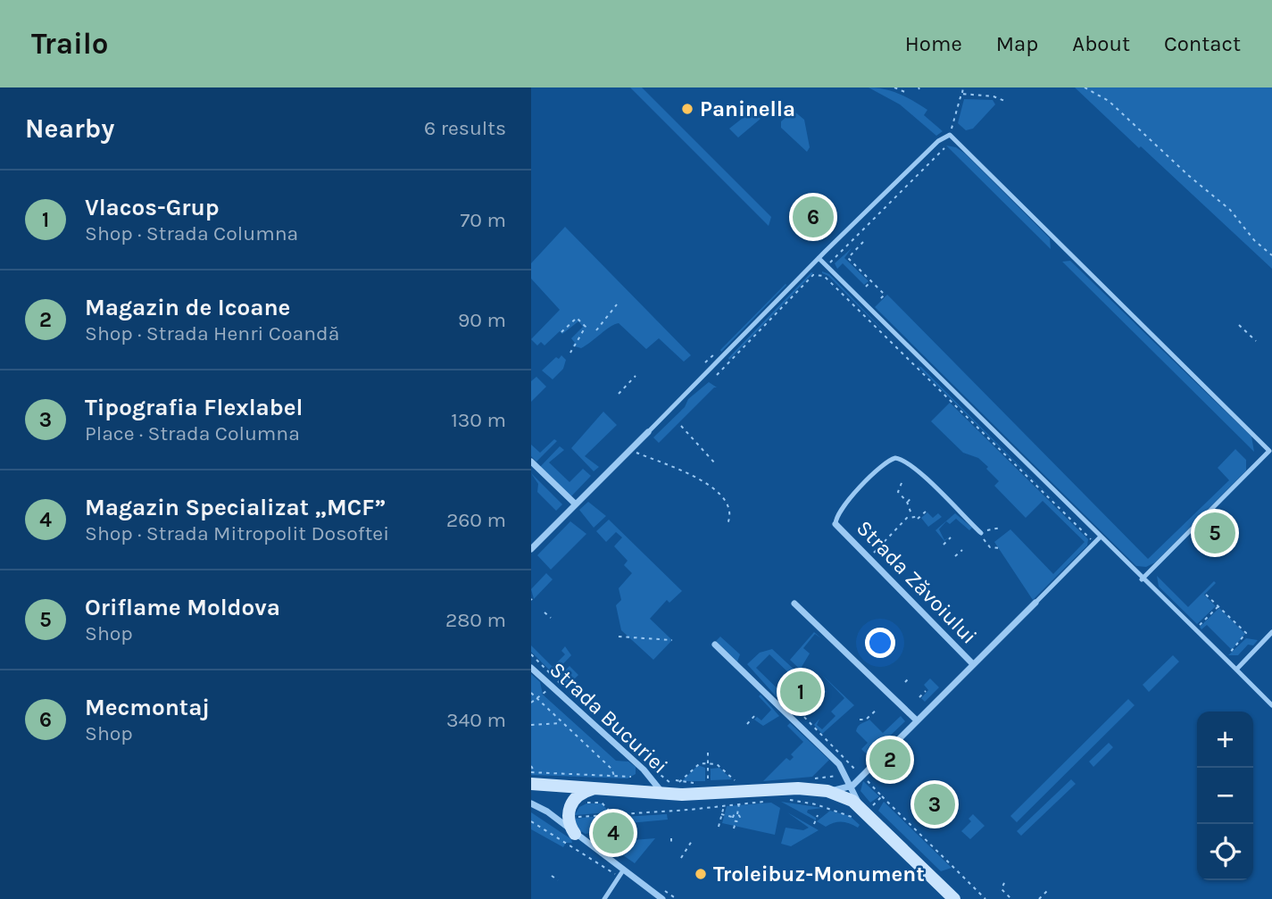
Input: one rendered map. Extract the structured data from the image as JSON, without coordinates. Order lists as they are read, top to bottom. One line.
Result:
{"streets":{"street":["Strada Zăvoiului","Strada Bucuriei"]},"places":["Paninella","Troleibuz-Monument"],"page":{"header":"Trailo","nav":["Home","Map","About","Contact"],"heading":["Nearby","6 results"],"list":[{"mark":"1","name":"Vlacos-Grup","note":"Shop · Strada Columna","value":"70 m"},{"mark":"2","name":"Magazin de Icoane","note":"Shop · Strada Henri Coandă","value":"90 m"},{"mark":"3","name":"Tipografia Flexlabel","note":"Place · Strada Columna","value":"130 m"},{"mark":"4","name":"Magazin Specializat „MCF”","note":"Shop · Strada Mitropolit Dosoftei","value":"260 m"},{"mark":"5","name":"Oriflame Moldova","note":"Shop","value":"280 m"},{"mark":"6","name":"Mecmontaj","note":"Shop","value":"340 m"}],"pins":["6","5","1","2","3","4"],"map_buttons":["+","−"]}}
